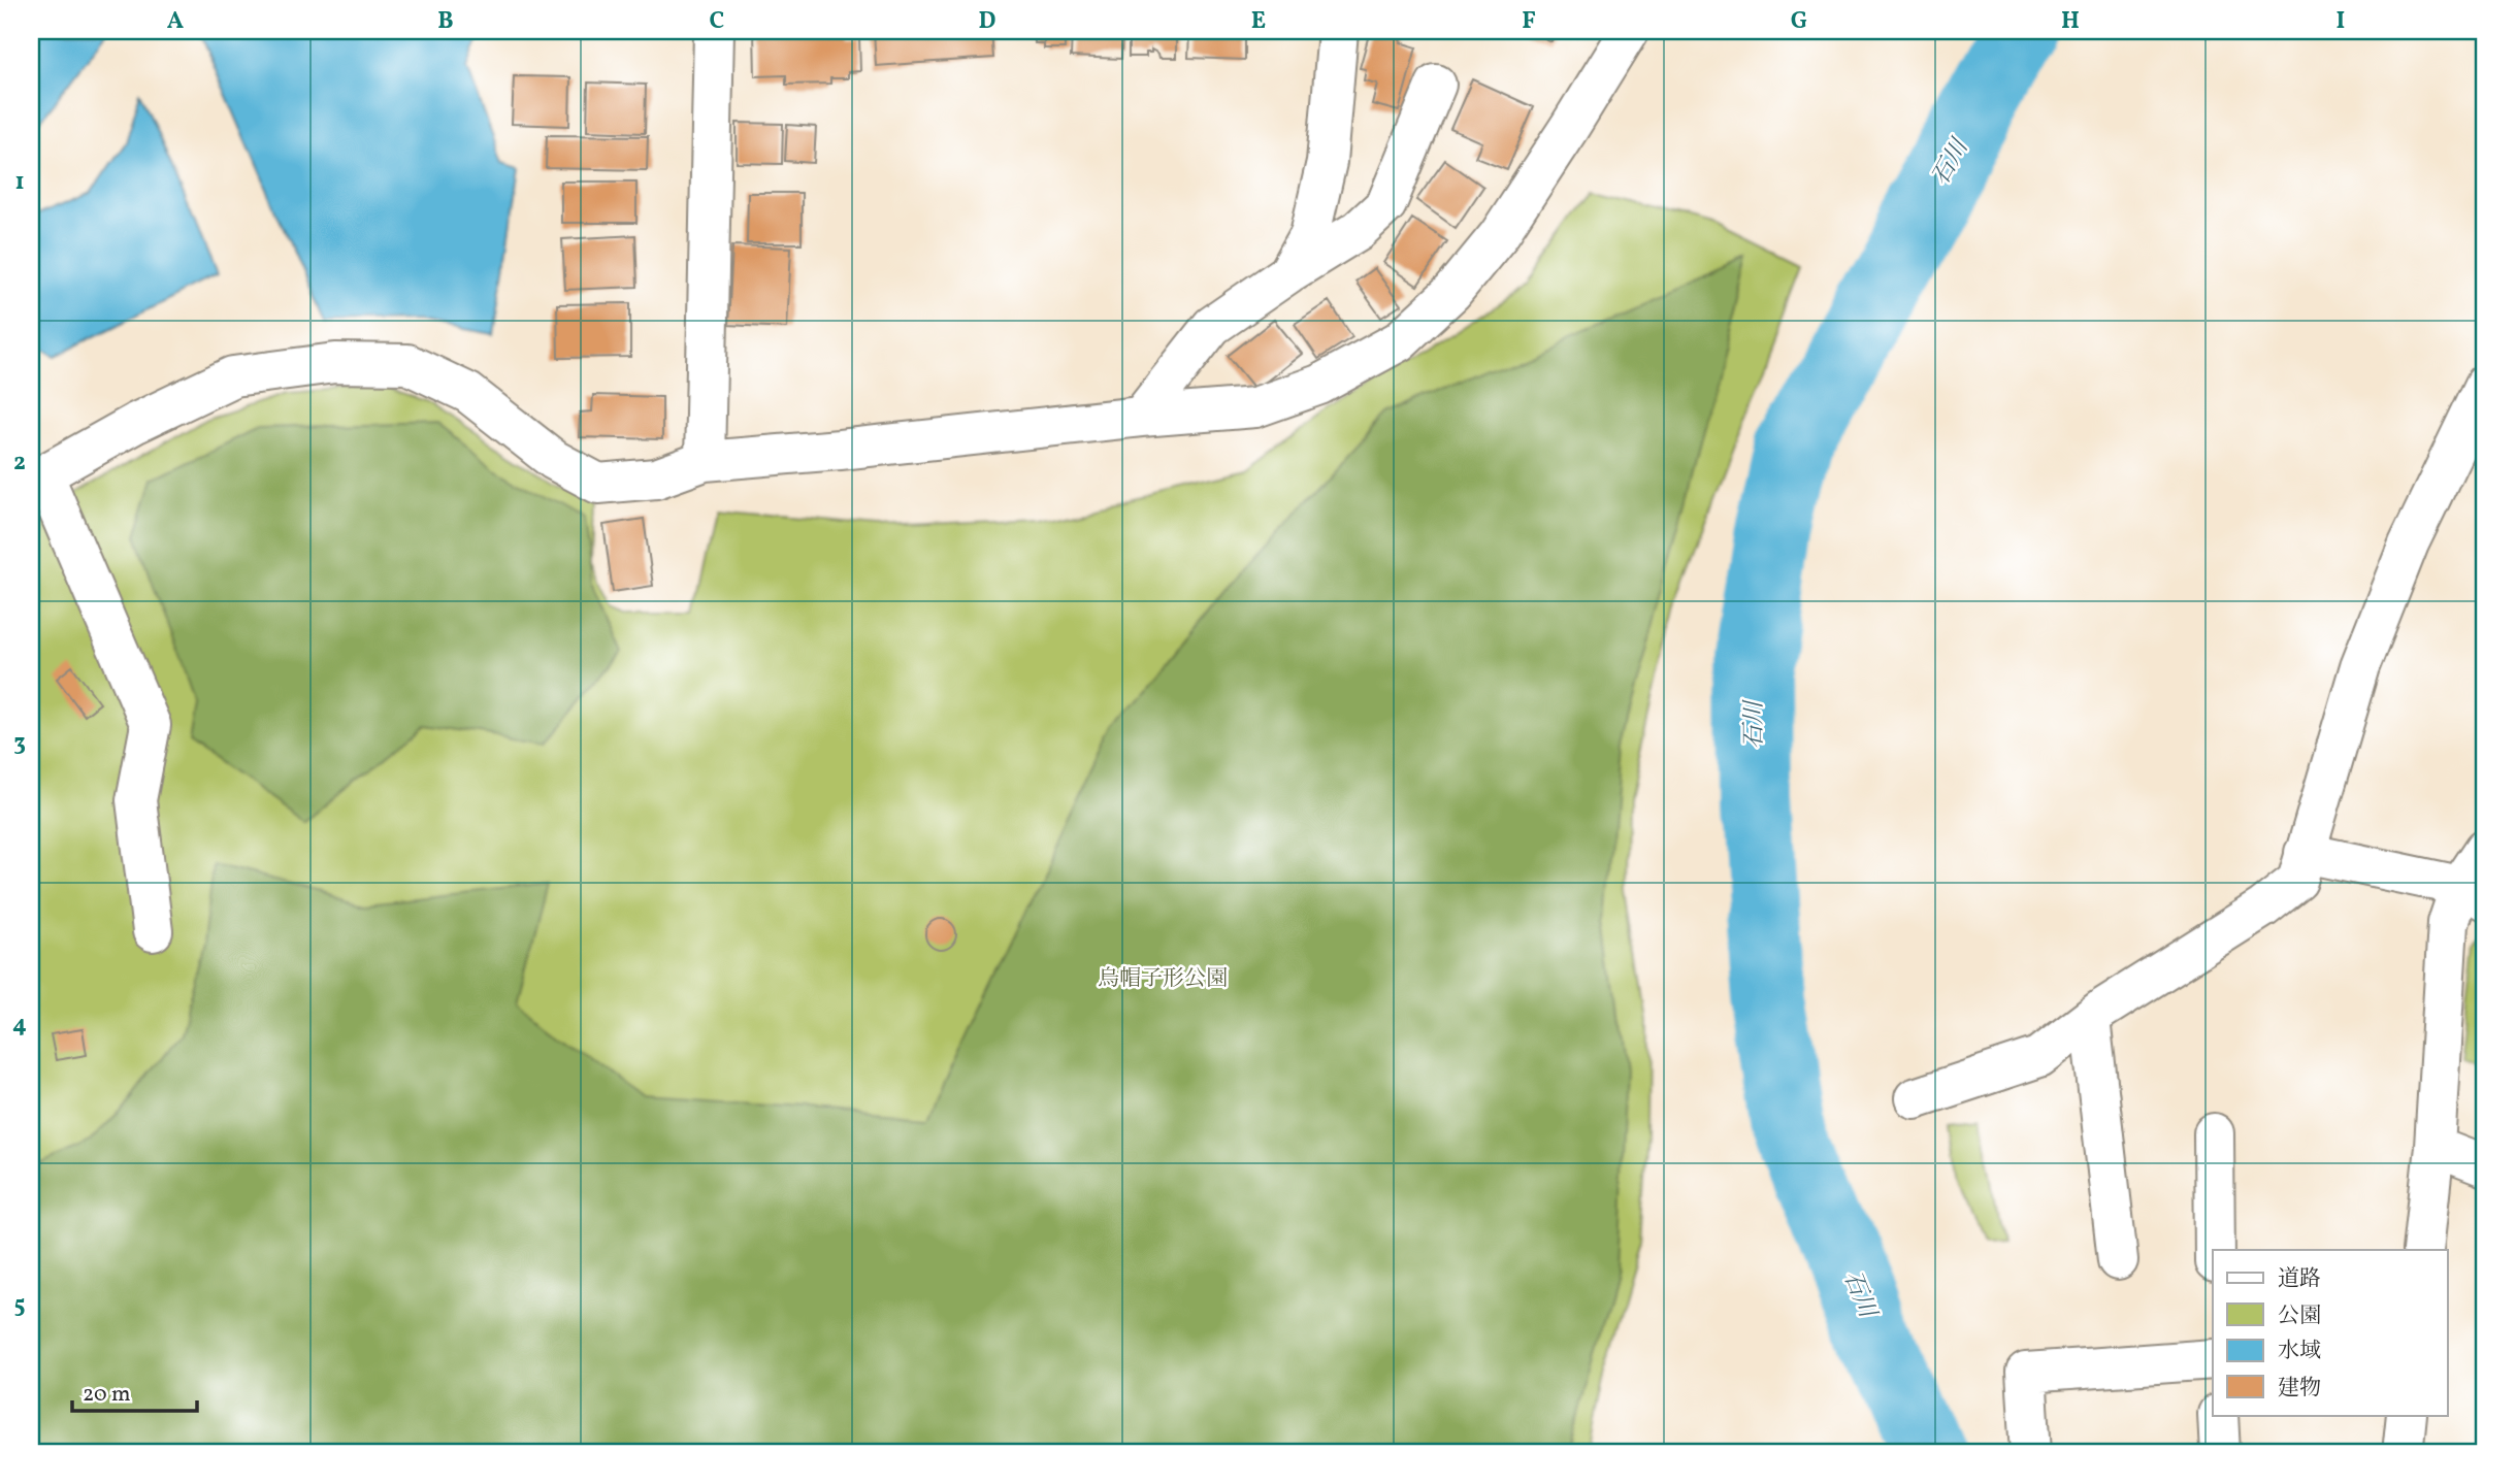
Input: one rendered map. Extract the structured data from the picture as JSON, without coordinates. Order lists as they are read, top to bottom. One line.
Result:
{"water":["石川"],"parks":["烏帽子形公園"],"legend":["道路","公園","水域","建物"],"scale_bar":"20 m","grid":{"columns":["A","B","C","D","E","F","G","H","I"],"rows":["1","2","3","4","5"]}}
